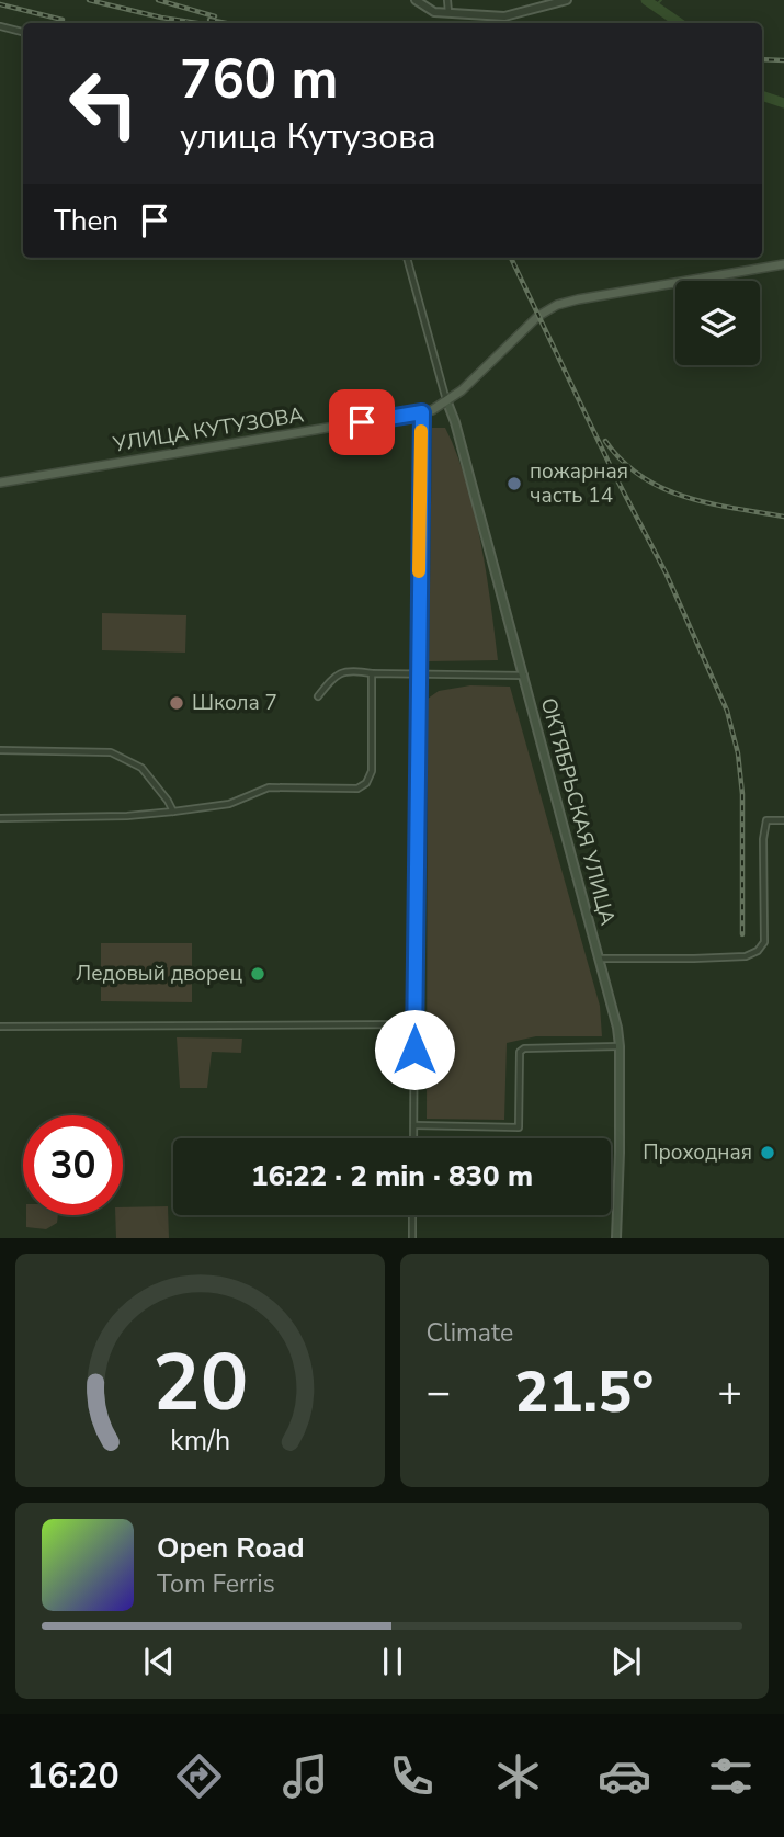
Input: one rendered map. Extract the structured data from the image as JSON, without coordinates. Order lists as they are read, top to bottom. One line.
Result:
{"streets":{"main road":["УЛИЦА КУТУЗОВА","ОКТЯБРЬСКАЯ УЛИЦА"]},"crossings":[["УЛИЦА КУТУЗОВА","ОКТЯБРЬСКАЯ УЛИЦА"]],"places":["пожарная часть 14","Школа 7","Ледовый дворец","Проходная"],"page":{"turn":["760 m","улица Кутузова"],"then":"Then","limit":"30","trip":"16:22 · 2 min · 830 m","tile":"Climate","heat":["−","21.5°","+"],"song":["Open Road","Tom Ferris"],"tabs":"16:20","gauge":["20","km/h"]}}
